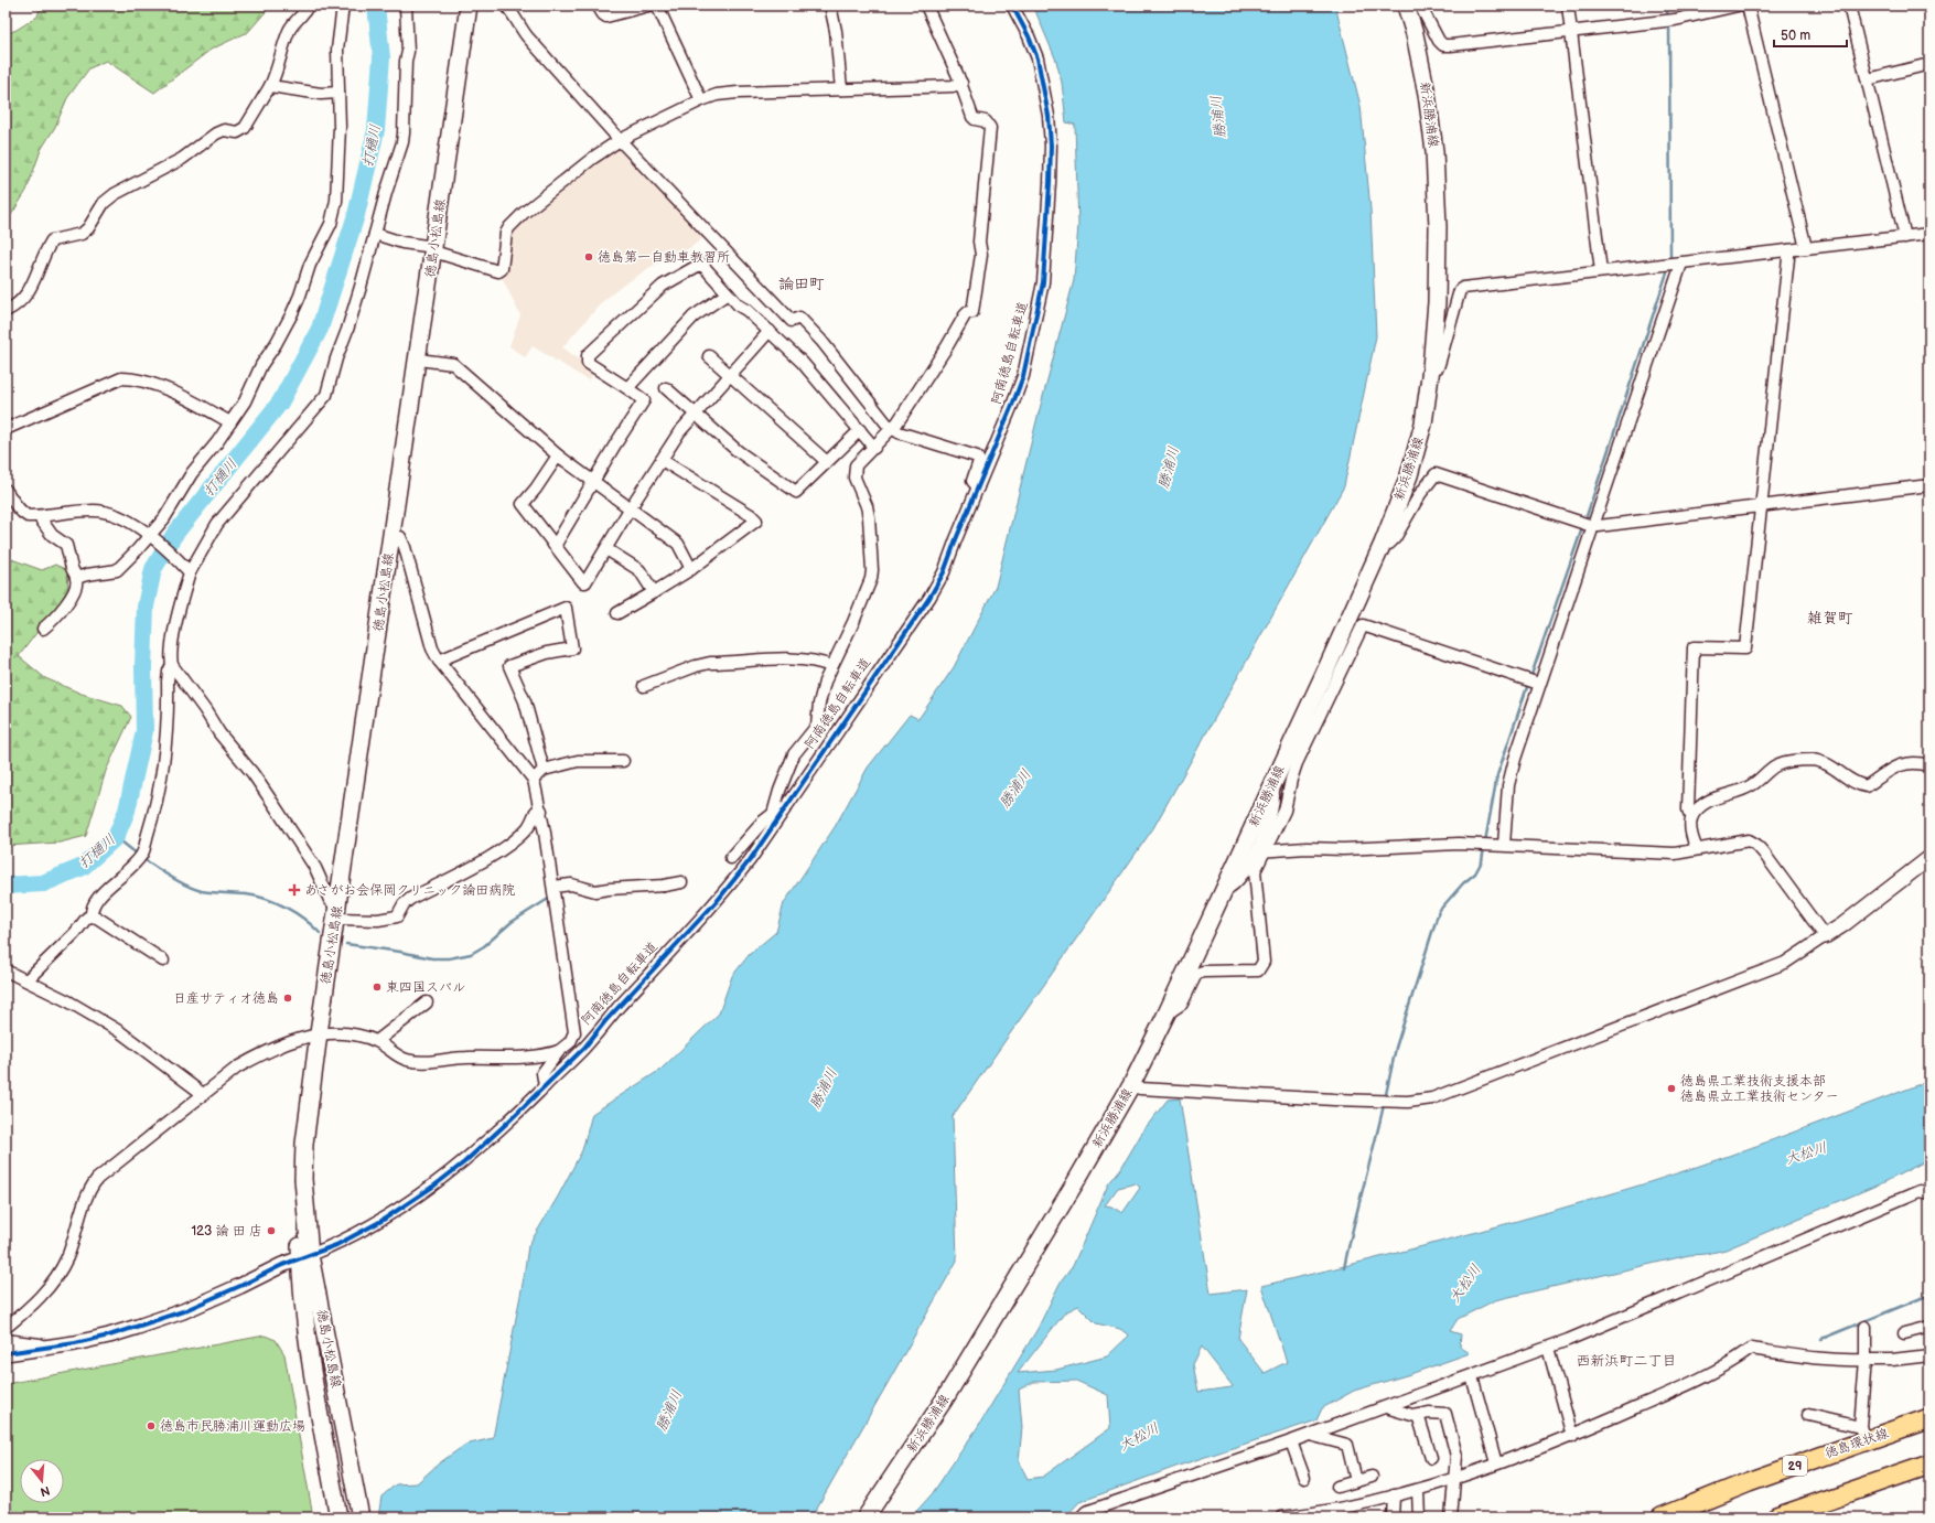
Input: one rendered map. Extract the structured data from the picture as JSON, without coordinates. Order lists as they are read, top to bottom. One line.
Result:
{"streets":{"main road":["新浜勝浦線","徳島小松島線","徳島環状線","29"],"cycle path":["阿南徳島自転車道"]},"districts":["論田町","雑賀町","西新浜町二丁目"],"water":["勝浦川","打樋川","大松川"],"places":{"other":["徳島第一自動車教習所","東四国スバル","日産サティオ徳島","徳島県工業技術支援本部 徳島県立工業技術センター","123 論 田 店","徳島市民勝浦川運動広場"],"health":["あさがお会保岡クリニック論田病院"]},"scale_bar":"50 m","north":"bottom"}
